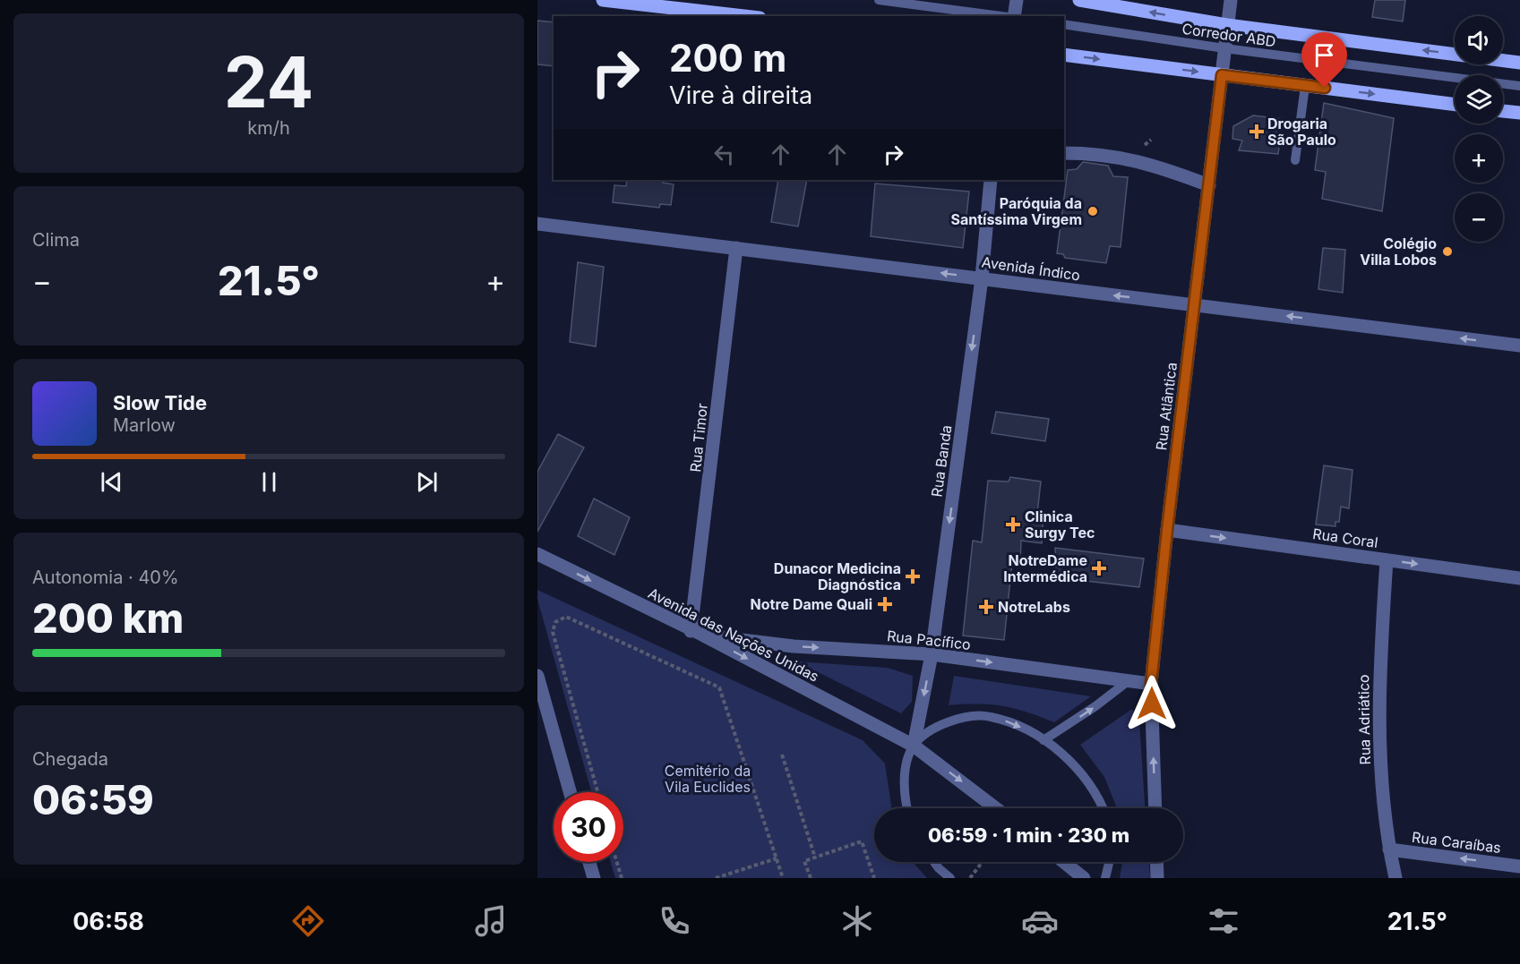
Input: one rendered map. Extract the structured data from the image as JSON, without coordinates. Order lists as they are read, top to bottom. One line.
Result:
{"streets":{"street":["Avenida Índico","Rua Atlântica","Rua Timor","Rua Banda","Rua Coral","Avenida das Nações Unidas","Rua Pacífico","Rua Adriático","Rua Caraíbas"],"lane":["Corredor ABD"]},"crossings":[["Corredor ABD","Rua Atlântica"],["Avenida Índico","Rua Atlântica"],["Avenida Índico","Rua Timor"],["Avenida Índico","Rua Banda"],["Rua Atlântica","Rua Coral"],["Rua Atlântica","Rua Pacífico"],["Rua Timor","Avenida das Nações Unidas"],["Rua Timor","Rua Pacífico"],["Rua Banda","Avenida das Nações Unidas"],["Rua Banda","Rua Pacífico"],["Rua Coral","Rua Adriático"],["Avenida das Nações Unidas","Rua Pacífico"],["Rua Adriático","Rua Caraíbas"]],"one_way":["Avenida Índico","Rua Banda","Rua Coral","Avenida das Nações Unidas","Rua Pacífico","Rua Caraíbas"],"parks":["Cemitério da Vila Euclides"],"places":{"health":["Drogaria São Paulo","Clinica Surgy Tec","NotreDame Intermédica","Dunacor Medicina Diagnóstica","Notre Dame Quali","NotreLabs"],"other":["Paróquia da Santíssima Virgem","Colégio Villa Lobos"]},"page":{"tile":[["24","km/h"],"Clima",["Autonomia · 40%","200 km"],["Chegada","06:59"]],"map_buttons":["+","−"],"turn":["200 m","Vire à direita"],"heat":["−","21.5°","+"],"song":["Slow Tide","Marlow"],"limit":"30","trip":"06:59 · 1 min · 230 m","tabs":["06:58","21.5°"]}}
